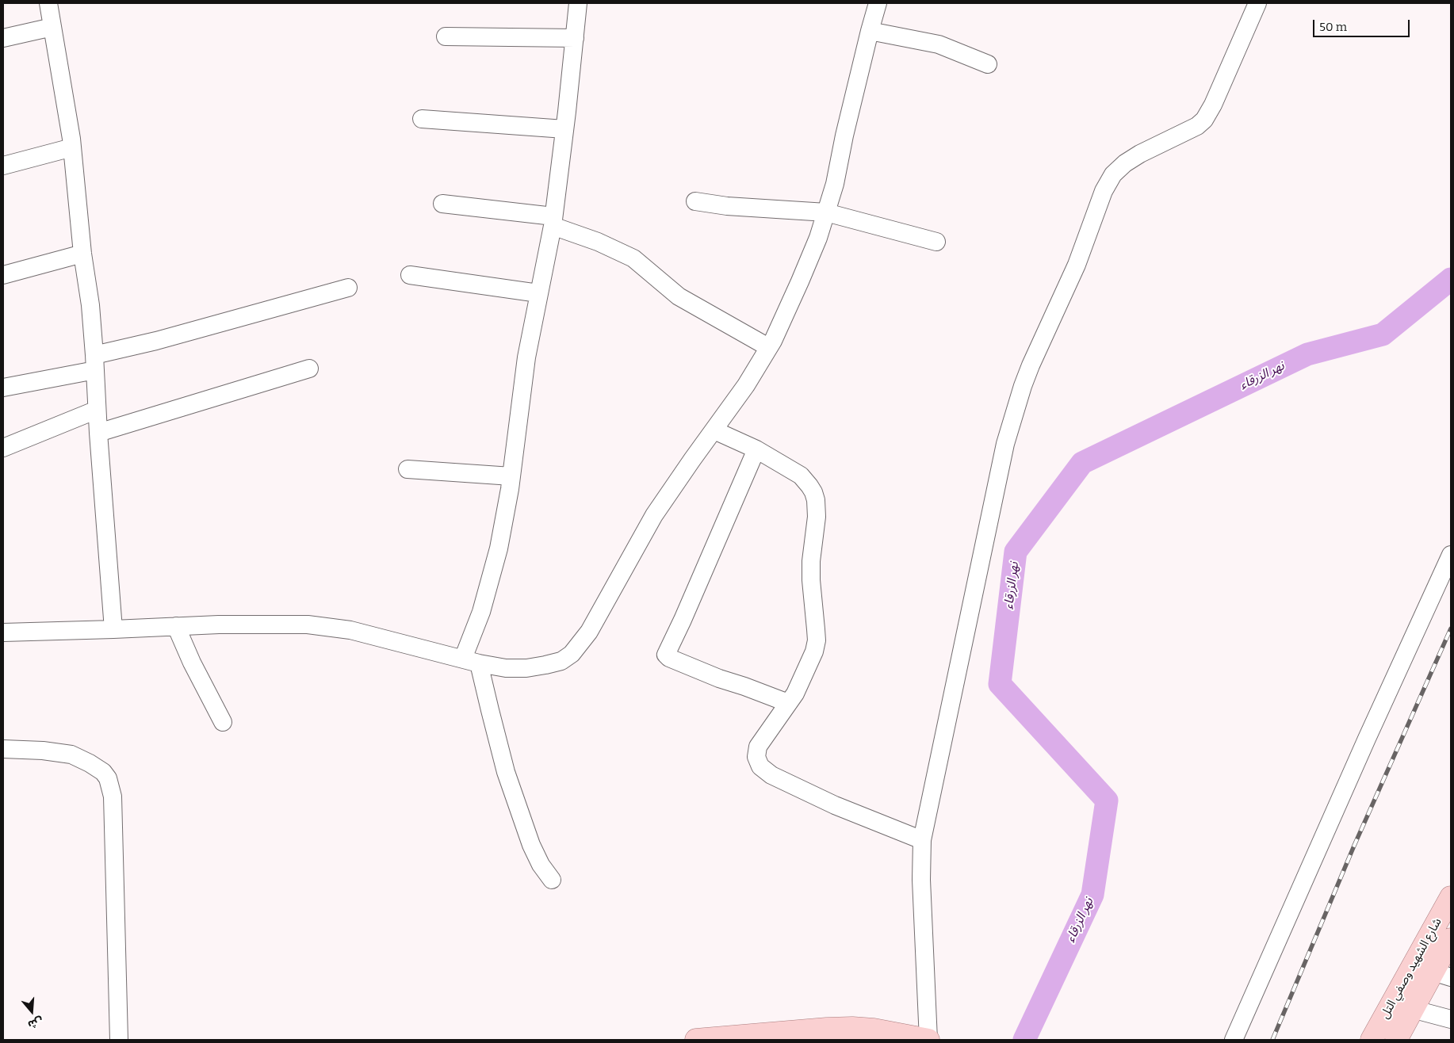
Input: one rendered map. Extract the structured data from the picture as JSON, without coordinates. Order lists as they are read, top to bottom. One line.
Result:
{"streets":{"main road":["شارع الشهيد وصفي التل"]},"water":["نهر الزرقاء"],"scale_bar":"50 m","north":"bottom"}
